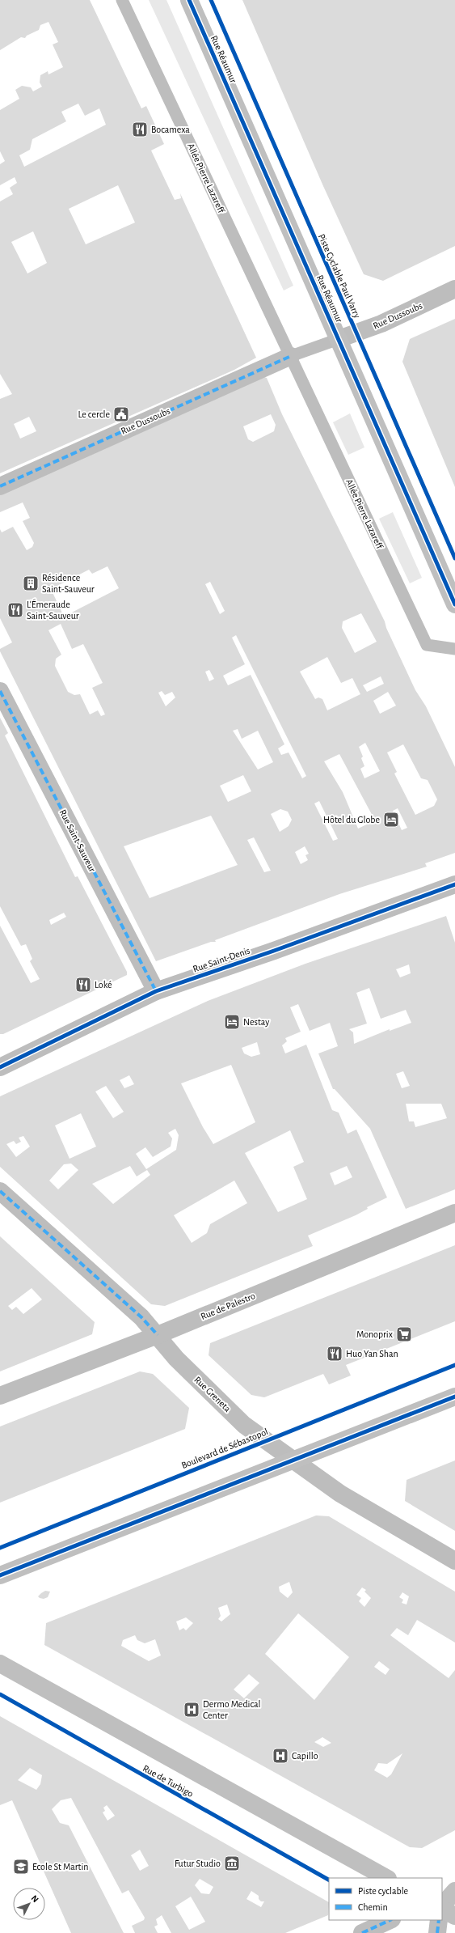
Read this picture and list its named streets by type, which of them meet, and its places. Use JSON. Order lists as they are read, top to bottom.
{
  "streets": {
    "main road": ["Rue Réaumur"],
    "street": [
      "Rue Dussoubs",
      "Rue Saint-Sauveur",
      "Rue Saint-Denis",
      "Rue de Palestro",
      "Rue Greneta"
    ],
    "lane": ["Allée Pierre Lazareff"],
    "cycle path": ["Piste Cyclable Paul Varry", "Boulevard de Sébastopol", "Rue de Turbigo"]
  },
  "crossings": [
    ["Rue Réaumur", "Rue Dussoubs"],
    ["Allée Pierre Lazareff", "Rue Dussoubs"],
    ["Rue Saint-Sauveur", "Rue Saint-Denis"],
    ["Rue de Palestro", "Rue Greneta"]
  ],
  "places": {
    "restaurant": [
      "Bocamexa",
      "L'Émeraude Saint-Sauveur",
      "Loké",
      "Huo Yan Shan"
    ],
    "public building": ["Le cercle"],
    "building": ["Résidence Saint-Sauveur"],
    "hotel": ["Hôtel du Globe", "Nestay"],
    "supermarket": ["Monoprix"],
    "hospital": ["Dermo Medical Center", "Capillo"],
    "museum": ["Futur Studio"],
    "school or university": ["Ecole St Martin"]
  },
  "legend": ["Piste cyclable", "Chemin"],
  "north": "top right"
}
